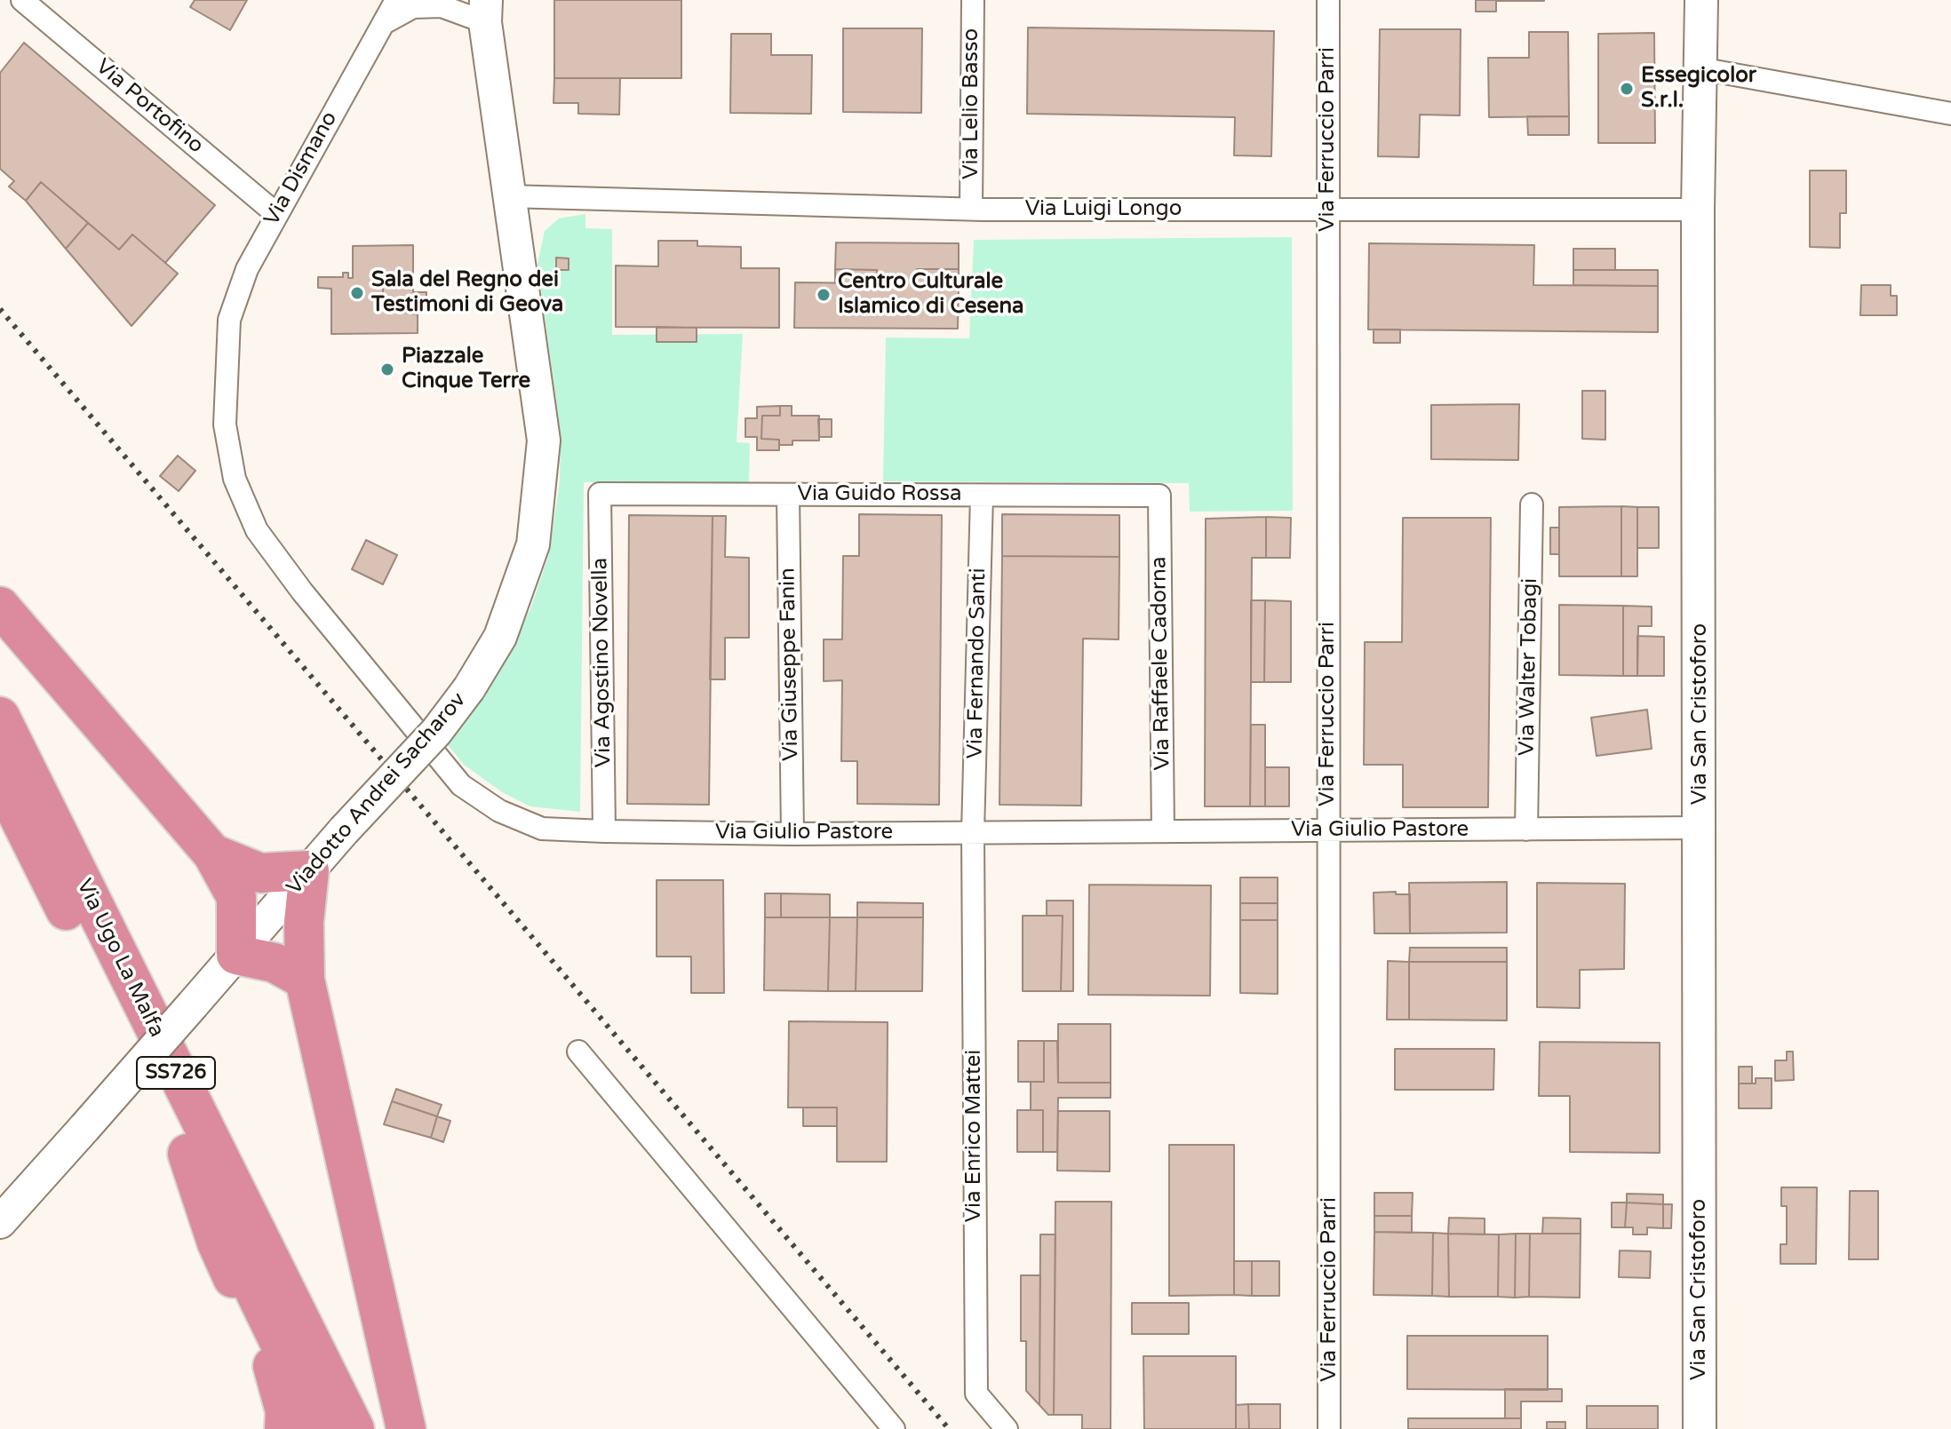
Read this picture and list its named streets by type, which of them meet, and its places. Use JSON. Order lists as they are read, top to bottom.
{
  "streets": {
    "highway": ["Via Ugo La Malfa", "SS726"],
    "street": [
      "Via Lelio Basso",
      "Via Portofino",
      "Via Ferruccio Parri",
      "Via Dismano",
      "Via Luigi Longo",
      "Via Guido Rossa",
      "Via Agostino Novella",
      "Via Fernando Santi",
      "Via Raffaele Cadorna",
      "Via Giuseppe Fanin",
      "Via Walter Tobagi",
      "Via San Cristoforo",
      "Viadotto Andrei Sacharov",
      "Via Giulio Pastore",
      "Via Enrico Mattei"
    ]
  },
  "crossings": [
    ["Via Lelio Basso", "Via Luigi Longo"],
    ["Via Portofino", "Via Dismano"],
    ["Via Ferruccio Parri", "Via Luigi Longo"],
    ["Via Ferruccio Parri", "Via Giulio Pastore"],
    ["Via Dismano", "Via Giulio Pastore"],
    ["Via Luigi Longo", "Via San Cristoforo"],
    ["Via Luigi Longo", "Viadotto Andrei Sacharov"],
    ["Via Guido Rossa", "Via Agostino Novella"],
    ["Via Guido Rossa", "Via Fernando Santi"],
    ["Via Guido Rossa", "Via Raffaele Cadorna"],
    ["Via Guido Rossa", "Via Giuseppe Fanin"],
    ["Via Agostino Novella", "Via Giulio Pastore"],
    ["Via Fernando Santi", "Via Giulio Pastore"],
    ["Via Fernando Santi", "Via Enrico Mattei"],
    ["Via Raffaele Cadorna", "Via Giulio Pastore"],
    ["Via Giuseppe Fanin", "Via Giulio Pastore"],
    ["Via Walter Tobagi", "Via Giulio Pastore"],
    ["Via San Cristoforo", "Via Giulio Pastore"],
    ["Via Giulio Pastore", "Via Enrico Mattei"]
  ],
  "places": [
    "Essegicolor S.r.l.",
    "Sala del Regno dei Testimoni di Geova",
    "Centro Culturale Islamico di Cesena",
    "Piazzale Cinque Terre"
  ]
}
